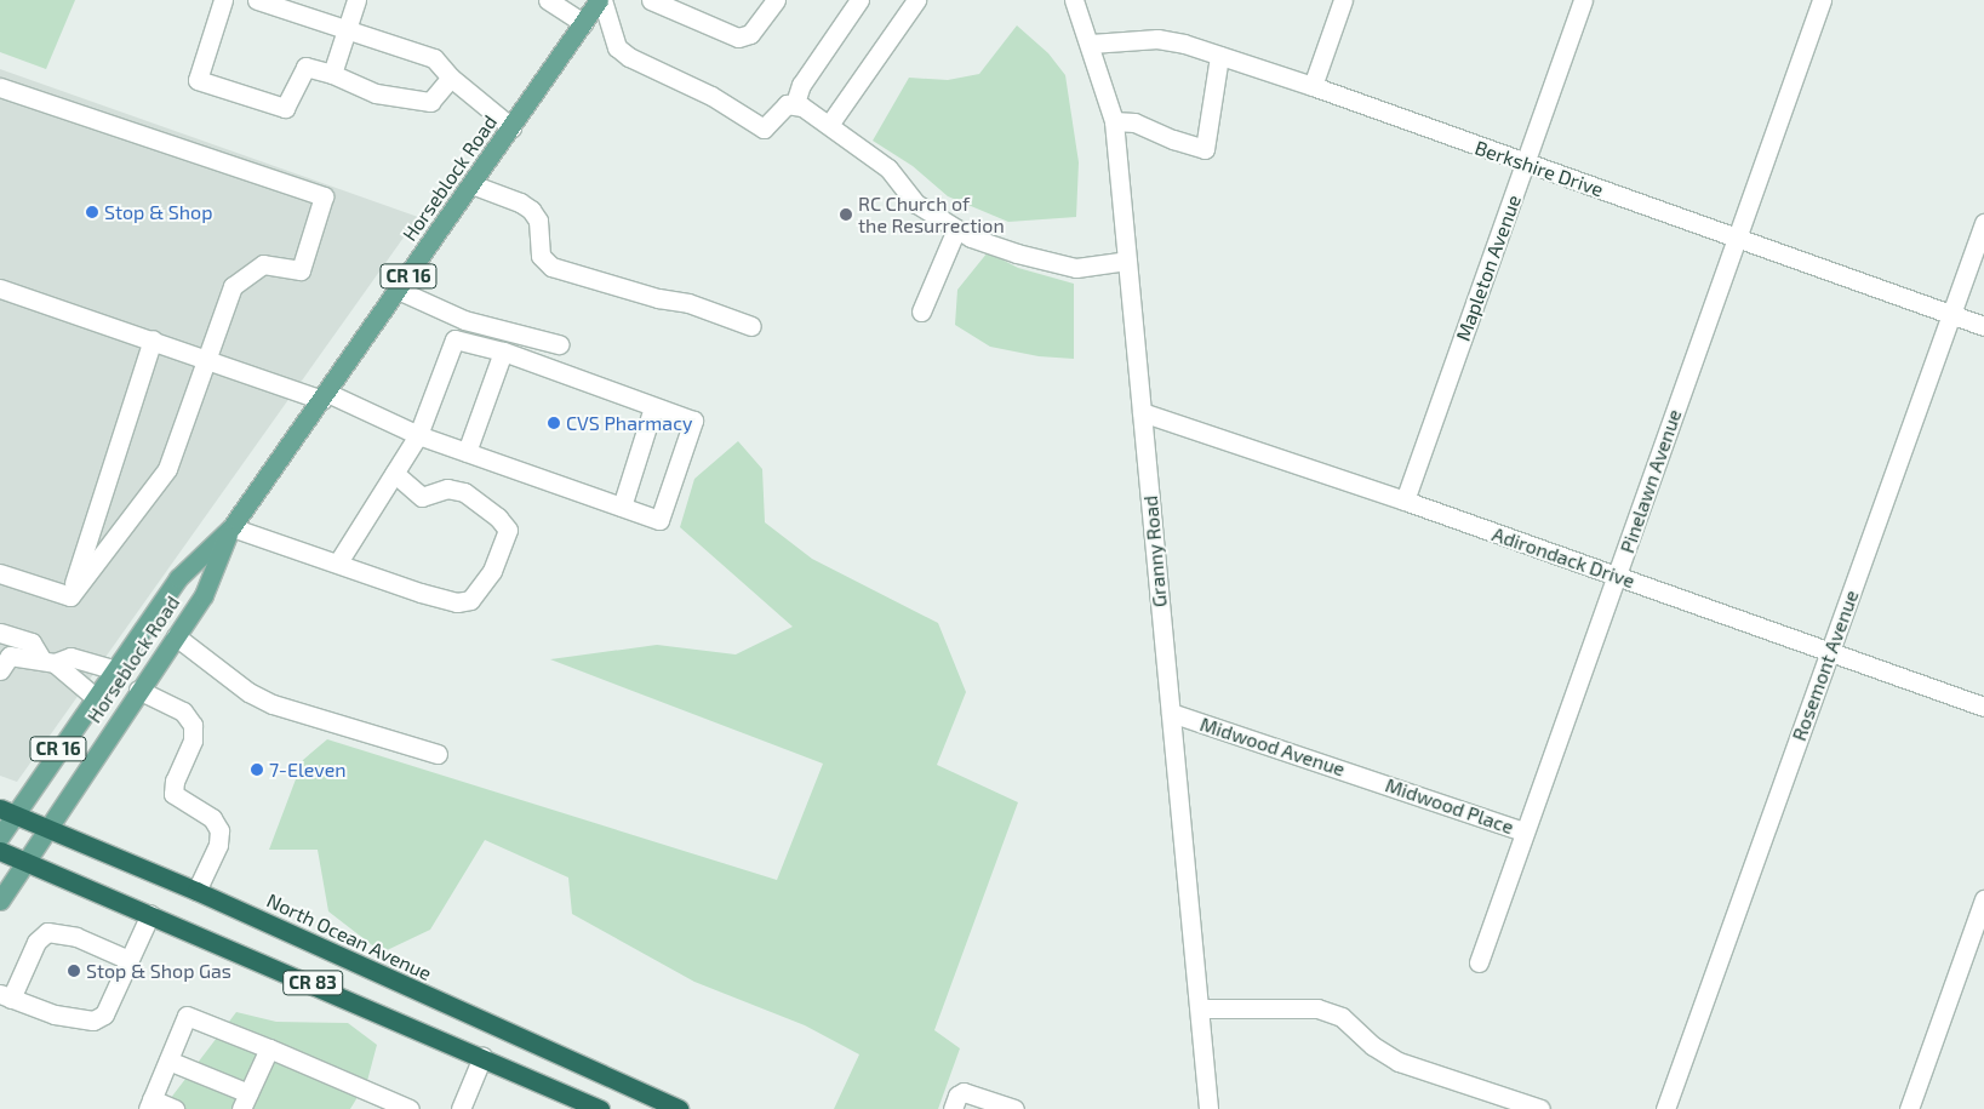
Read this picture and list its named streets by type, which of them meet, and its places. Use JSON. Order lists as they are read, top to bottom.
{
  "streets": {
    "highway": ["North Ocean Avenue", "CR 83"],
    "main road": ["Horseblock Road", "CR 16"],
    "street": [
      "Berkshire Drive",
      "Mapleton Avenue",
      "Pinelawn Avenue",
      "Granny Road",
      "Adirondack Drive",
      "Rosemont Avenue",
      "Midwood Avenue",
      "Midwood Place"
    ]
  },
  "crossings": [
    ["Berkshire Drive", "Mapleton Avenue"],
    ["Berkshire Drive", "Pinelawn Avenue"],
    ["Berkshire Drive", "Granny Road"],
    ["Berkshire Drive", "Rosemont Avenue"],
    ["Horseblock Road", "North Ocean Avenue"],
    ["Horseblock Road", "CR 83"],
    ["Mapleton Avenue", "Adirondack Drive"],
    ["Pinelawn Avenue", "Adirondack Drive"],
    ["Pinelawn Avenue", "Midwood Place"],
    ["Granny Road", "Adirondack Drive"],
    ["Granny Road", "Midwood Avenue"],
    ["Adirondack Drive", "Rosemont Avenue"],
    ["Midwood Avenue", "Midwood Place"]
  ],
  "places": [
    "Stop & Shop",
    "RC Church of the Resurrection",
    "CVS Pharmacy",
    "7-Eleven",
    "Stop & Shop Gas"
  ]
}
